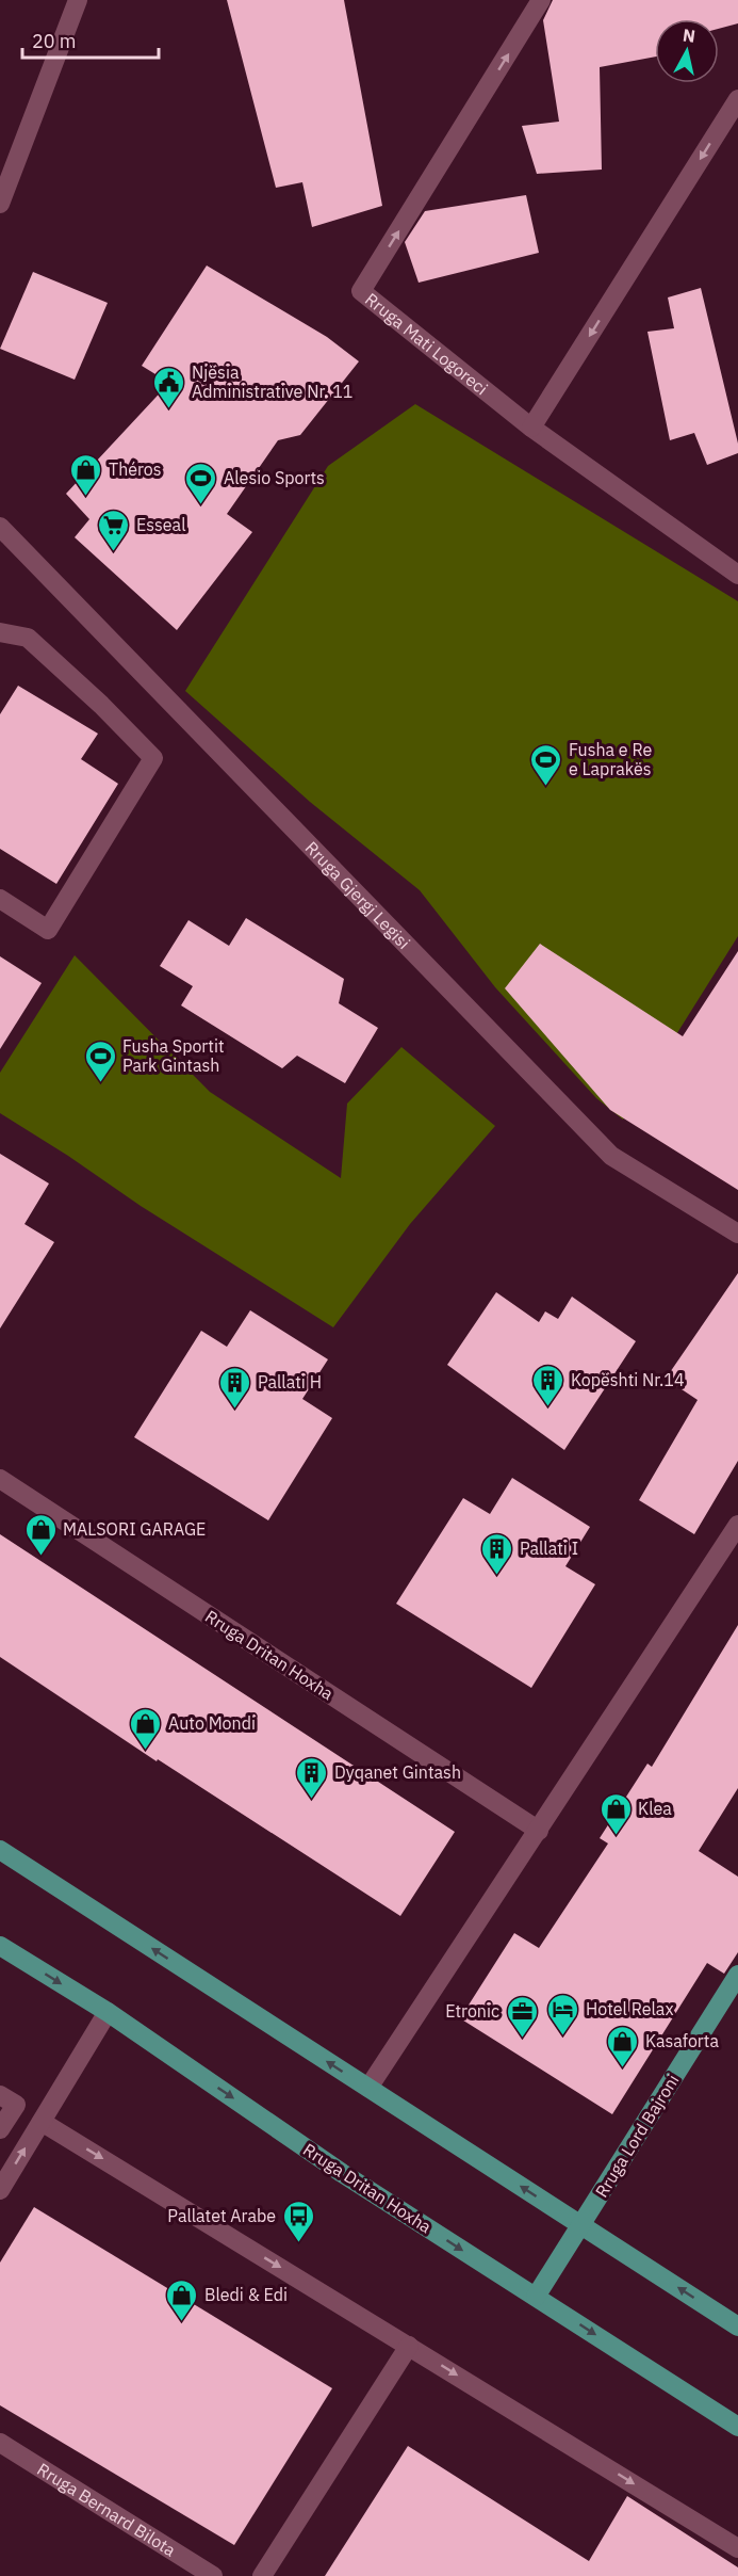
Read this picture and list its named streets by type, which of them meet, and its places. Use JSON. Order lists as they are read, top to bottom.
{
  "streets": {
    "main road": ["Rruga Dritan Hoxha", "Rruga Lord Bajroni"],
    "street": ["Rruga Mati Logoreci", "Rruga Gjergj Legisi", "Rruga Bernard Bilota"]
  },
  "crossings": [
    ["Rruga Dritan Hoxha", "Rruga Lord Bajroni"]
  ],
  "places": {
    "public building": ["Njësia Administrative Nr. 11"],
    "shop": [
      "Théros",
      "MALSORI GARAGE",
      "Auto Mondi",
      "Klea",
      "Kasaforta",
      "Bledi & Edi"
    ],
    "sports": ["Alesio Sports", "Fusha e Re e Laprakës", "Fusha Sportit Park Gintash"],
    "supermarket": ["Esseal"],
    "building": [
      "Kopështi Nr.14",
      "Pallati H",
      "Pallati I",
      "Dyqanet Gintash"
    ],
    "hotel": ["Hotel Relax"],
    "office": ["Etronic"],
    "bus stop": ["Pallatet Arabe"]
  },
  "scale_bar": "20 m",
  "north": "top"
}
